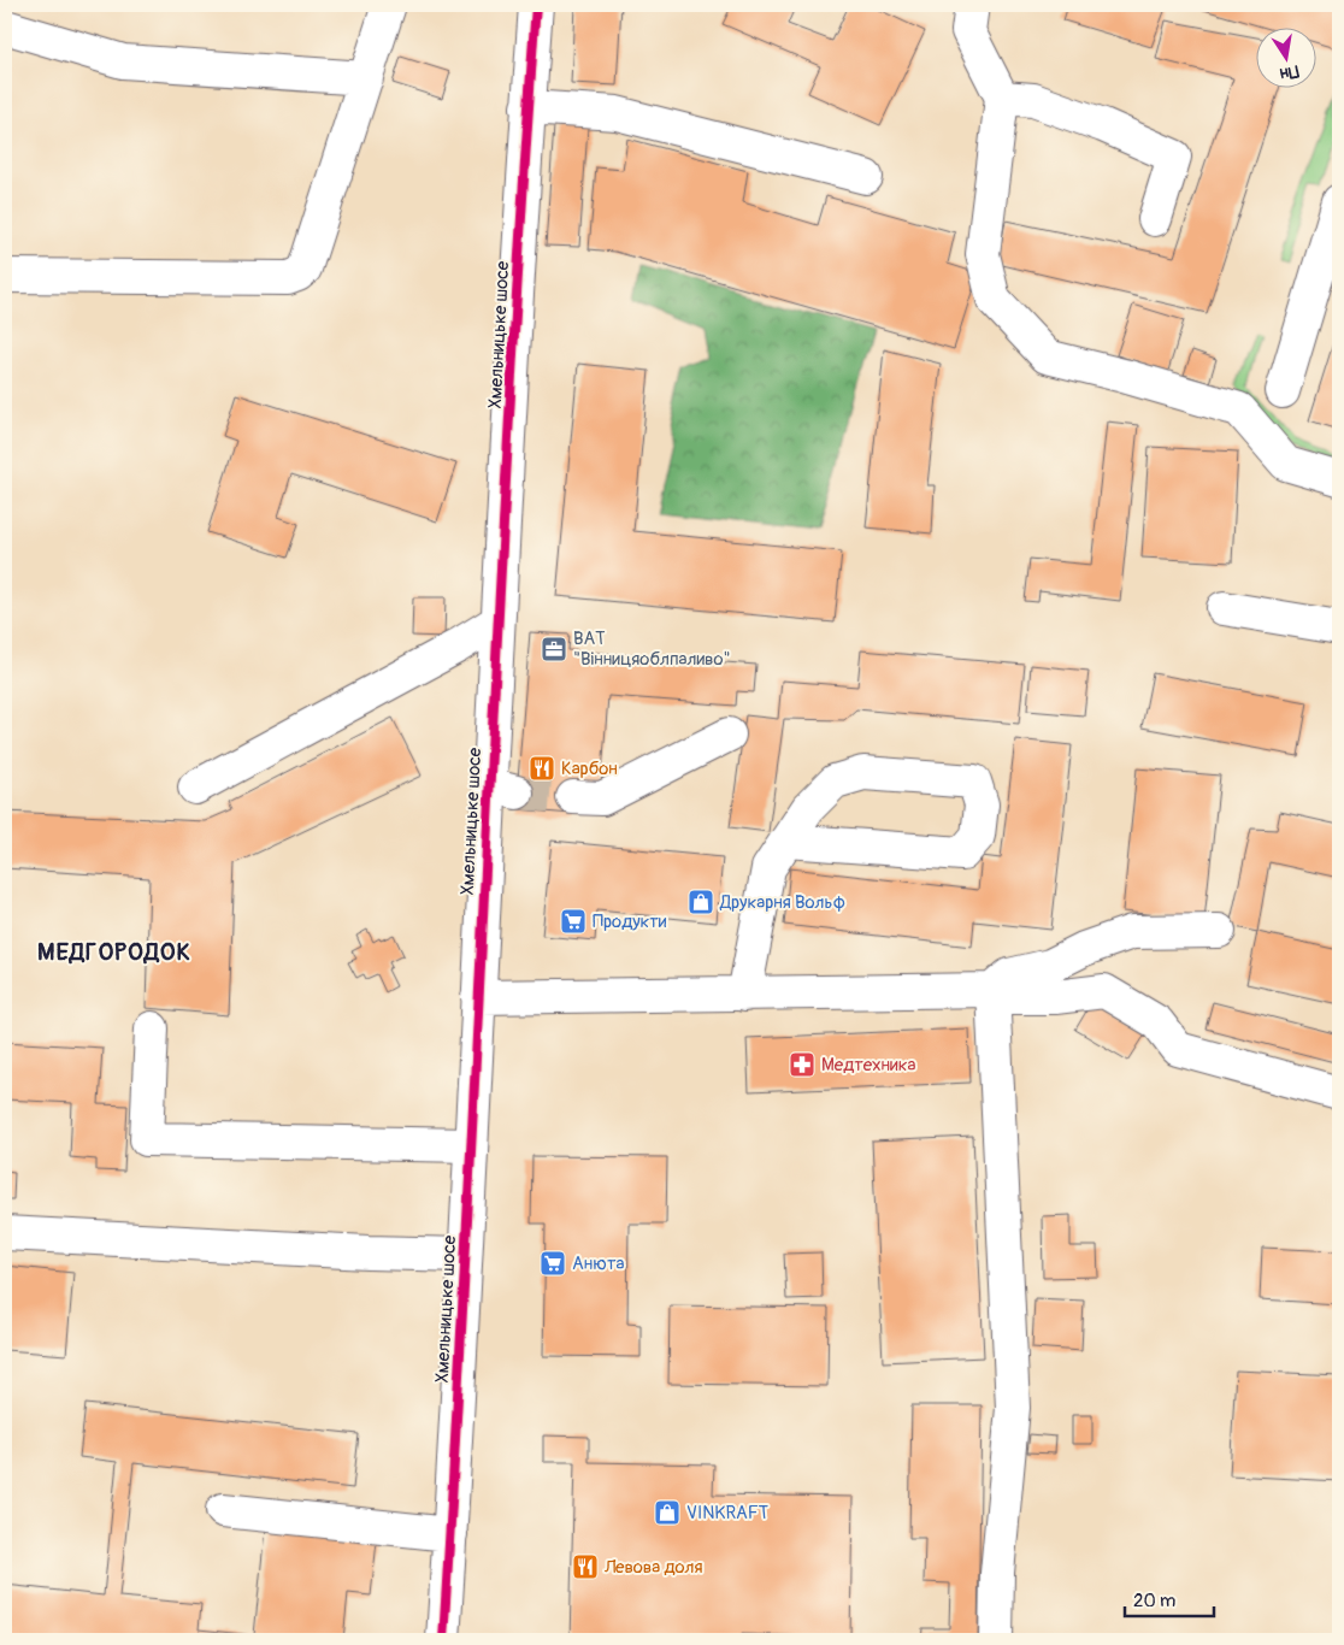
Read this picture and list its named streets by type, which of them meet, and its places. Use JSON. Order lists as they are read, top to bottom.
{
  "streets": {
    "street": ["Хмельницьке шосе"]
  },
  "districts": ["МЕДГОРОДОК"],
  "places": {
    "office": ["ВАТ \"Вінницяоблпаливо\""],
    "restaurant": ["Карбон", "Левова доля"],
    "shop": ["Друкарня Вольф", "VINKRAFT"],
    "supermarket": ["Продукти", "Анюта"],
    "pharmacy": ["Медтехника"]
  },
  "scale_bar": "20 m",
  "north": "bottom"
}
